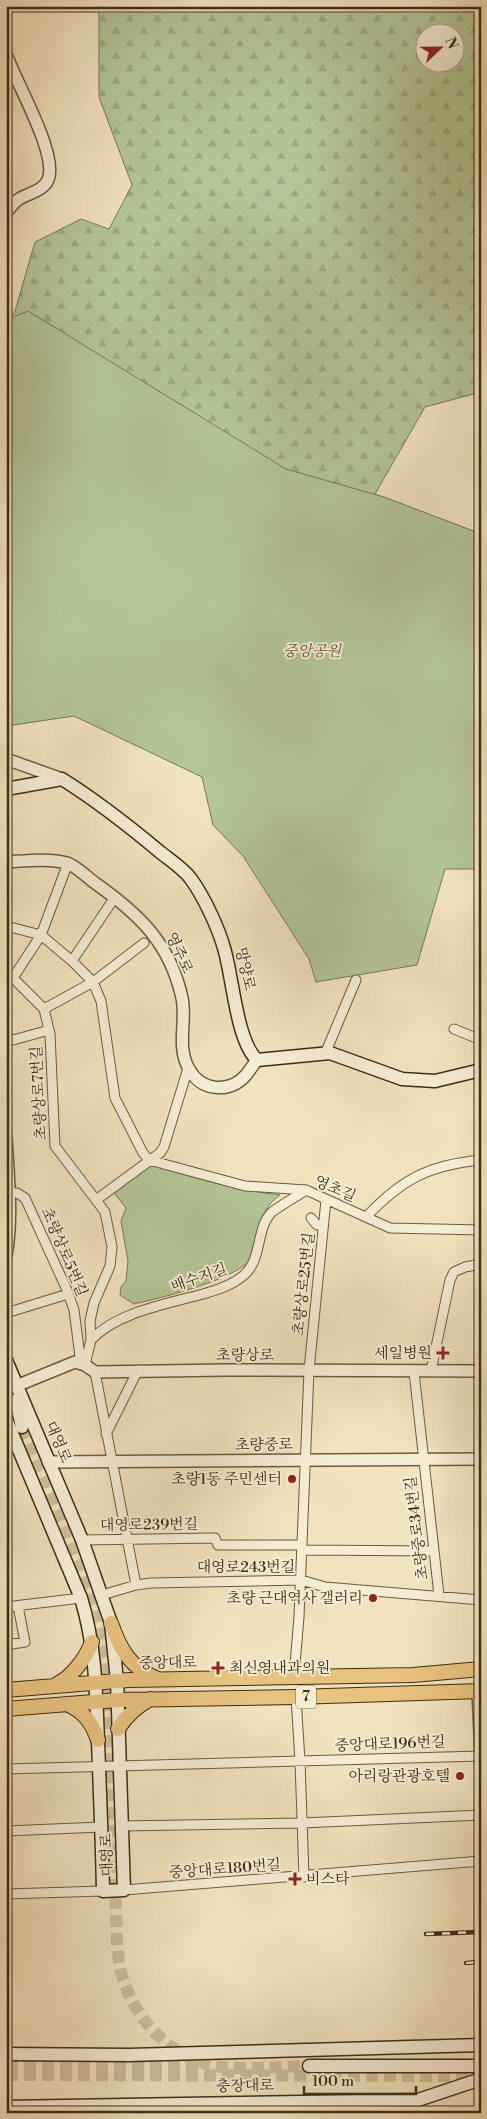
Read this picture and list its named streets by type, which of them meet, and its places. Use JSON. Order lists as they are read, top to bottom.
{
  "streets": {
    "main road": [
      "망양로",
      "대영로",
      "중앙대로",
      "7",
      "충장대로"
    ],
    "street": [
      "영주로",
      "초량상로7번길",
      "영초길",
      "초량상로5번길",
      "배수지길",
      "초량상로25번길",
      "초량상로",
      "초량중로",
      "대영로239번길",
      "초량중로34번길",
      "대영로243번길",
      "중앙대로196번길",
      "중앙대로180번길"
    ]
  },
  "crossings": [
    ["초량상로7번길", "초량상로5번길"],
    ["초량상로7번길", "배수지길"],
    ["영초길", "배수지길"],
    ["영초길", "초량상로25번길"],
    ["초량상로25번길", "초량상로"],
    ["초량상로25번길", "초량중로"],
    ["초량상로25번길", "대영로239번길"],
    ["초량상로25번길", "대영로243번길"],
    ["초량상로25번길", "중앙대로"],
    ["초량상로", "초량중로34번길"],
    ["대영로", "초량중로"],
    ["대영로", "대영로239번길"],
    ["대영로", "대영로243번길"],
    ["대영로", "중앙대로"],
    ["대영로", "7"],
    ["대영로", "중앙대로180번길"],
    ["초량중로", "초량중로34번길"],
    ["대영로239번길", "초량중로34번길"],
    ["초량중로34번길", "대영로243번길"],
    ["7", "중앙대로196번길"],
    ["7", "중앙대로180번길"],
    ["중앙대로196번길", "중앙대로180번길"]
  ],
  "parks": ["중앙공원"],
  "places": {
    "health": ["세일병원", "최신영내과의원", "비스타"],
    "other": ["초량1동 주민센터", "초량 근대역사 갤러리", "아리랑관광호텔"]
  },
  "scale_bar": "100 m",
  "north": "right"
}
